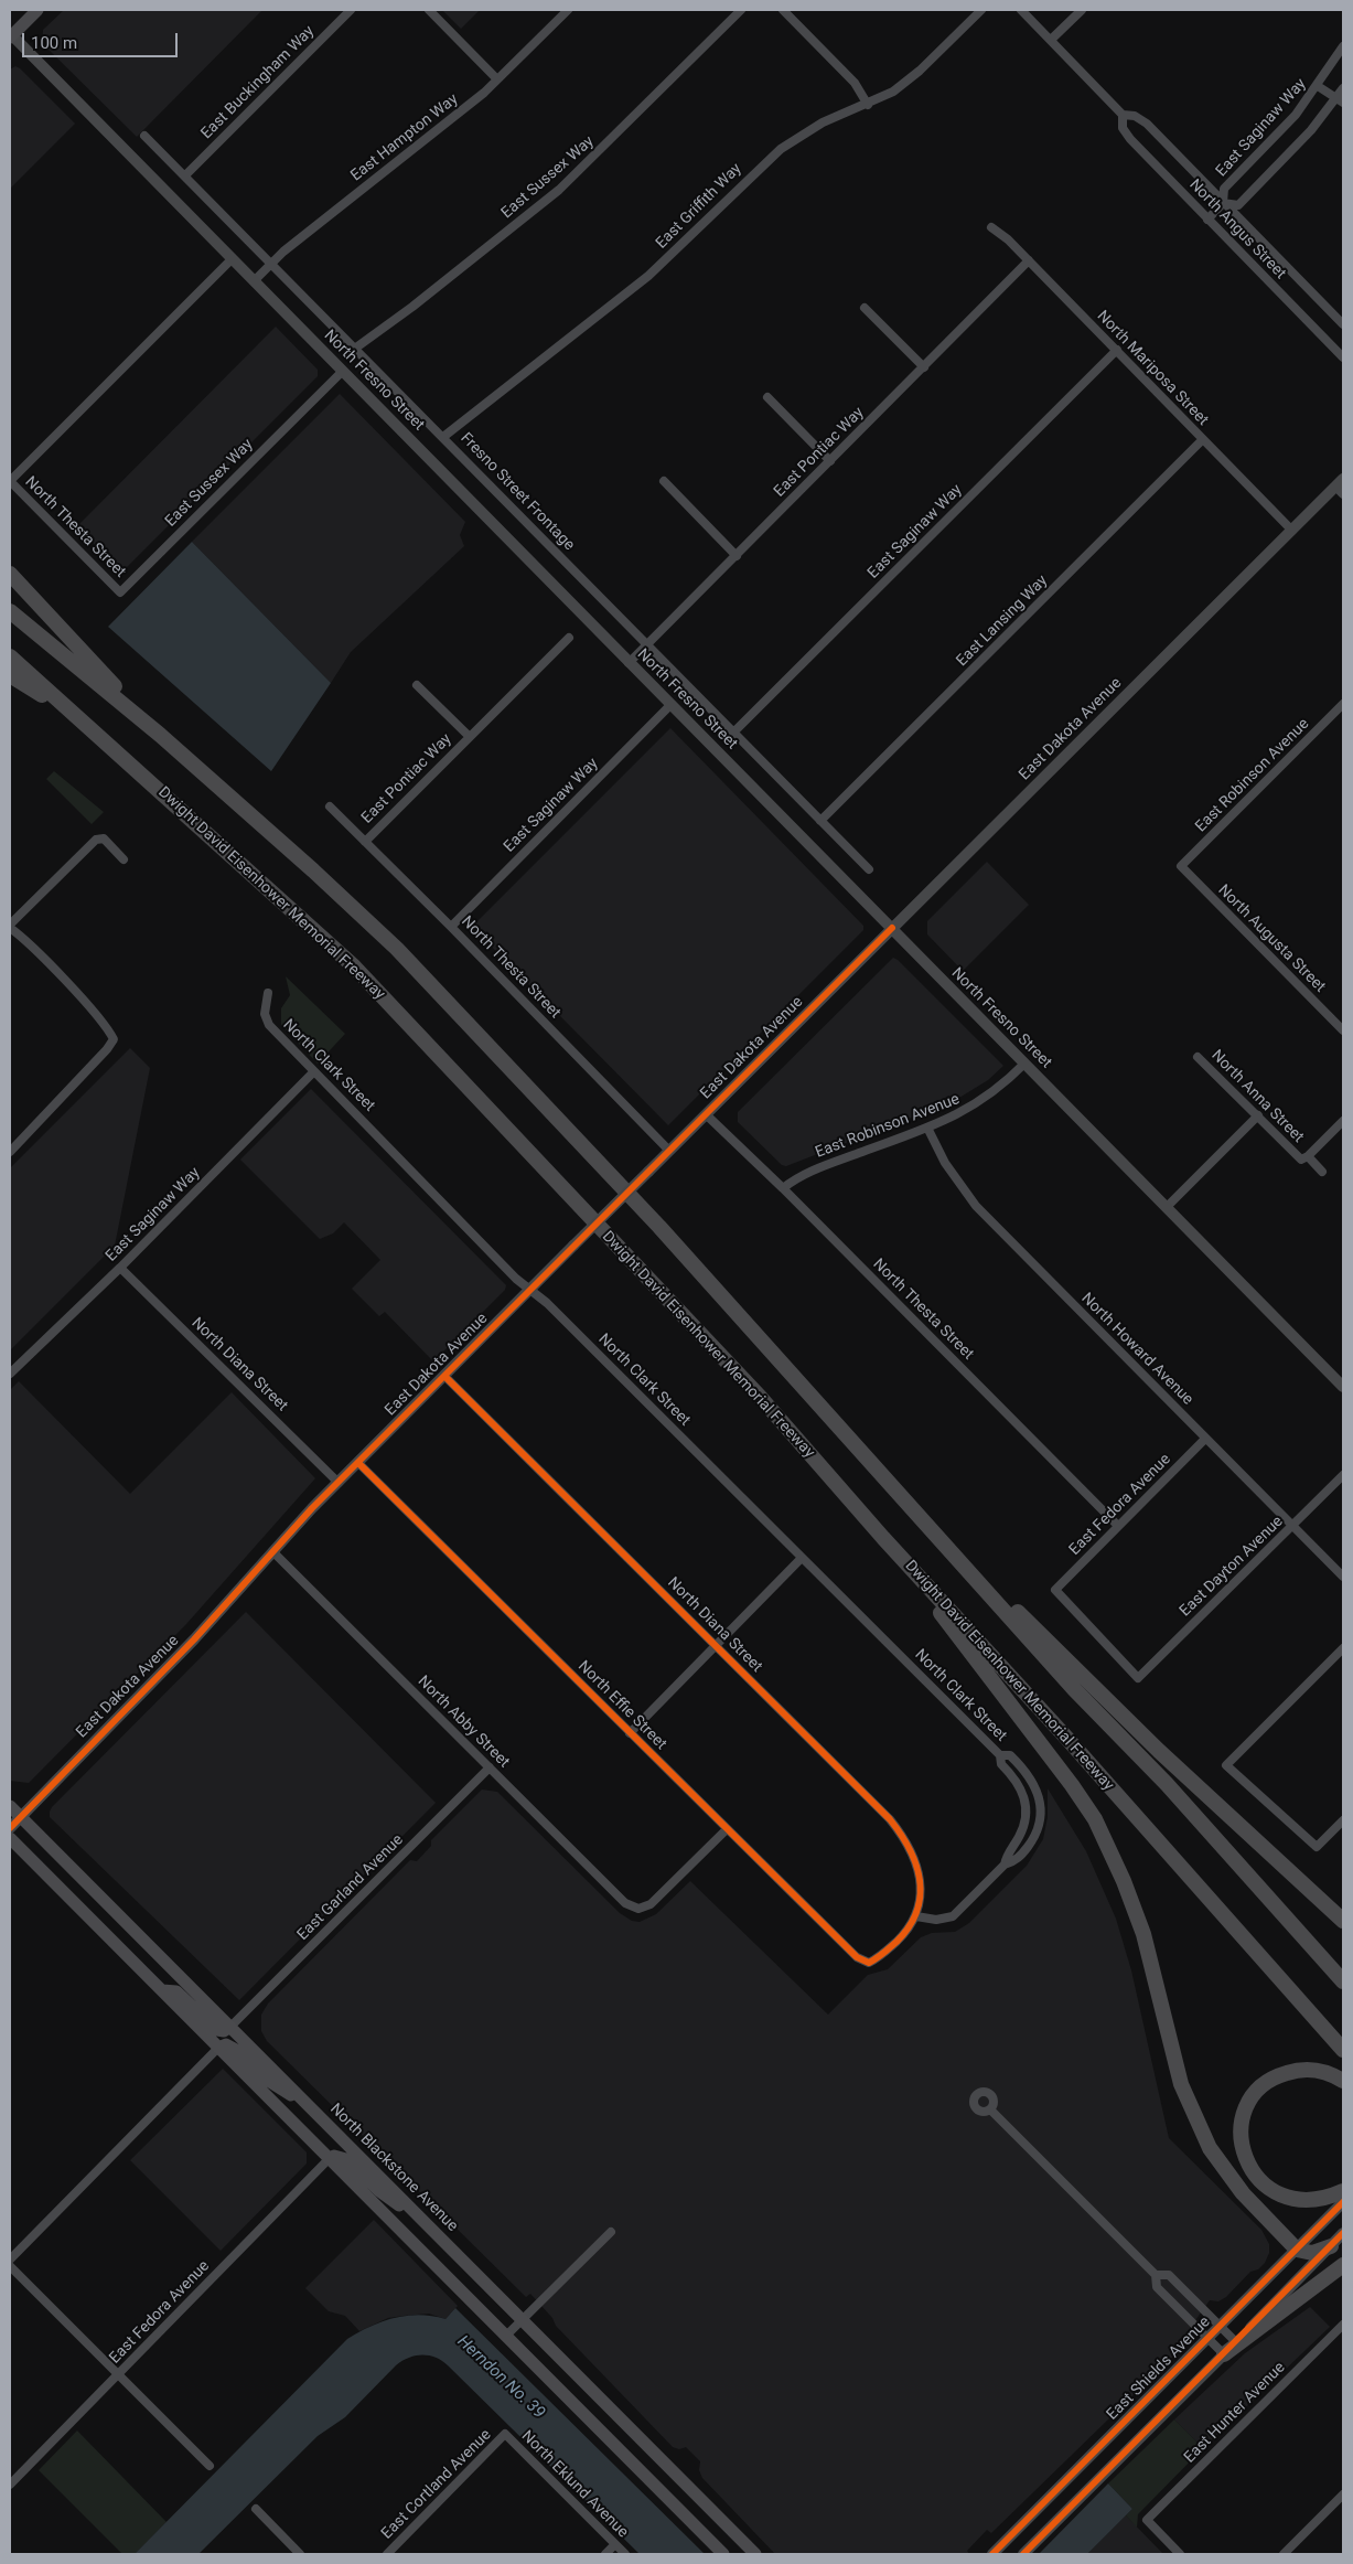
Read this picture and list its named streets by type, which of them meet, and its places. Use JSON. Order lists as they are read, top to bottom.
{
  "streets": {
    "highway": ["Dwight David Eisenhower Memorial Freeway"],
    "main road": [
      "North Fresno Street",
      "East Dakota Avenue",
      "North Blackstone Avenue",
      "East Shields Avenue"
    ],
    "street": [
      "East Buckingham Way",
      "East Saginaw Way",
      "East Hampton Way",
      "East Sussex Way",
      "East Griffith Way",
      "North Angus Street",
      "North Mariposa Street",
      "East Pontiac Way",
      "Fresno Street Frontage",
      "North Thesta Street",
      "East Lansing Way",
      "East Robinson Avenue",
      "North Augusta Street",
      "North Clark Street",
      "North Anna Street",
      "North Howard Avenue",
      "North Diana Street",
      "East Fedora Avenue",
      "East Dayton Avenue",
      "North Effie Street",
      "North Abby Street",
      "East Garland Avenue",
      "East Hunter Avenue",
      "East Cortland Avenue",
      "North Eklund Avenue"
    ]
  },
  "crossings": [
    ["East Buckingham Way", "Fresno Street Frontage"],
    ["East Saginaw Way", "North Angus Street"],
    ["East Saginaw Way", "North Mariposa Street"],
    ["East Saginaw Way", "North Fresno Street"],
    ["East Saginaw Way", "Fresno Street Frontage"],
    ["East Saginaw Way", "North Thesta Street"],
    ["East Saginaw Way", "North Clark Street"],
    ["East Saginaw Way", "North Diana Street"],
    ["East Hampton Way", "North Fresno Street"],
    ["East Hampton Way", "Fresno Street Frontage"],
    ["East Sussex Way", "North Fresno Street"],
    ["East Sussex Way", "Fresno Street Frontage"],
    ["East Sussex Way", "North Thesta Street"],
    ["East Griffith Way", "Fresno Street Frontage"],
    ["North Mariposa Street", "East Pontiac Way"],
    ["North Mariposa Street", "East Lansing Way"],
    ["North Mariposa Street", "East Dakota Avenue"],
    ["North Fresno Street", "East Pontiac Way"],
    ["North Fresno Street", "East Dakota Avenue"],
    ["North Fresno Street", "East Robinson Avenue"],
    ["East Pontiac Way", "Fresno Street Frontage"],
    ["East Pontiac Way", "North Thesta Street"],
    ["Fresno Street Frontage", "East Lansing Way"],
    ["North Thesta Street", "East Dakota Avenue"],
    ["North Thesta Street", "East Robinson Avenue"],
    ["North Thesta Street", "East Fedora Avenue"],
    ["East Dakota Avenue", "North Clark Street"],
    ["East Dakota Avenue", "North Diana Street"],
    ["East Dakota Avenue", "North Effie Street"],
    ["East Dakota Avenue", "North Abby Street"],
    ["East Dakota Avenue", "North Blackstone Avenue"],
    ["East Robinson Avenue", "North Augusta Street"],
    ["East Robinson Avenue", "North Howard Avenue"],
    ["North Howard Avenue", "East Fedora Avenue"],
    ["North Howard Avenue", "East Dayton Avenue"],
    ["North Diana Street", "North Effie Street"],
    ["East Fedora Avenue", "East Dayton Avenue"],
    ["North Effie Street", "North Abby Street"],
    ["North Abby Street", "East Garland Avenue"],
    ["East Garland Avenue", "North Blackstone Avenue"],
    ["East Cortland Avenue", "North Eklund Avenue"]
  ],
  "water": ["Herndon No. 39"],
  "scale_bar": "100 m"
}
